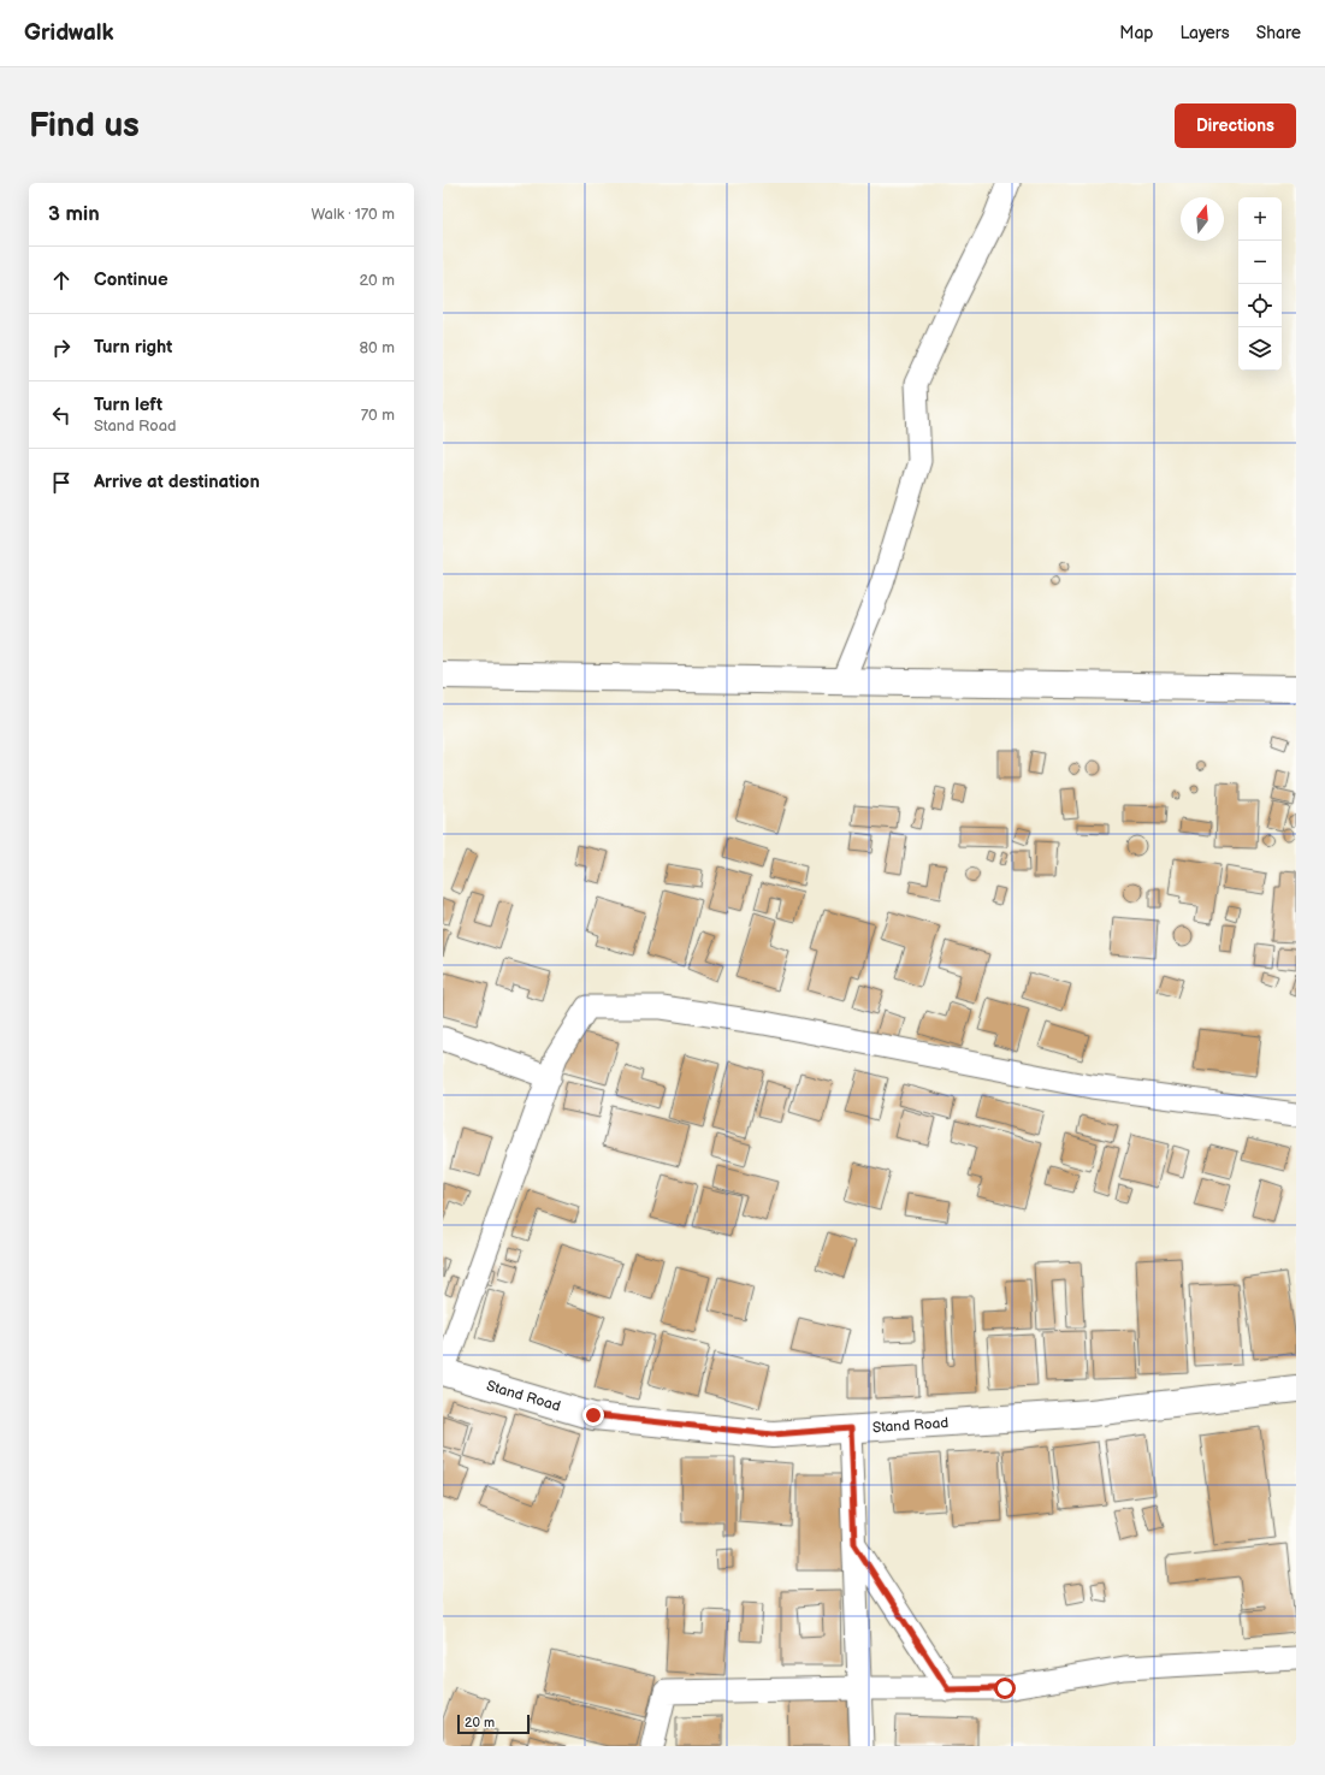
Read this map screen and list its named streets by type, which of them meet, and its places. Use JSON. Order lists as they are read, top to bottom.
{
  "streets": {
    "main road": ["Stand Road"]
  },
  "scale_bar": "20 m",
  "north": "top",
  "page": {
    "header": "Gridwalk",
    "nav": ["Map", "Layers", "Share"],
    "buttons": "Directions",
    "title": "Find us",
    "heading": ["3 min", "Walk · 170 m"],
    "map_buttons": ["+", "−"],
    "list": [
      ["Continue", "20 m"],
      ["Turn right", "80 m"],
      ["Turn left", "Stand Road", "70 m"],
      "Arrive at destination"
    ],
    "scale": "20 m"
  }
}
